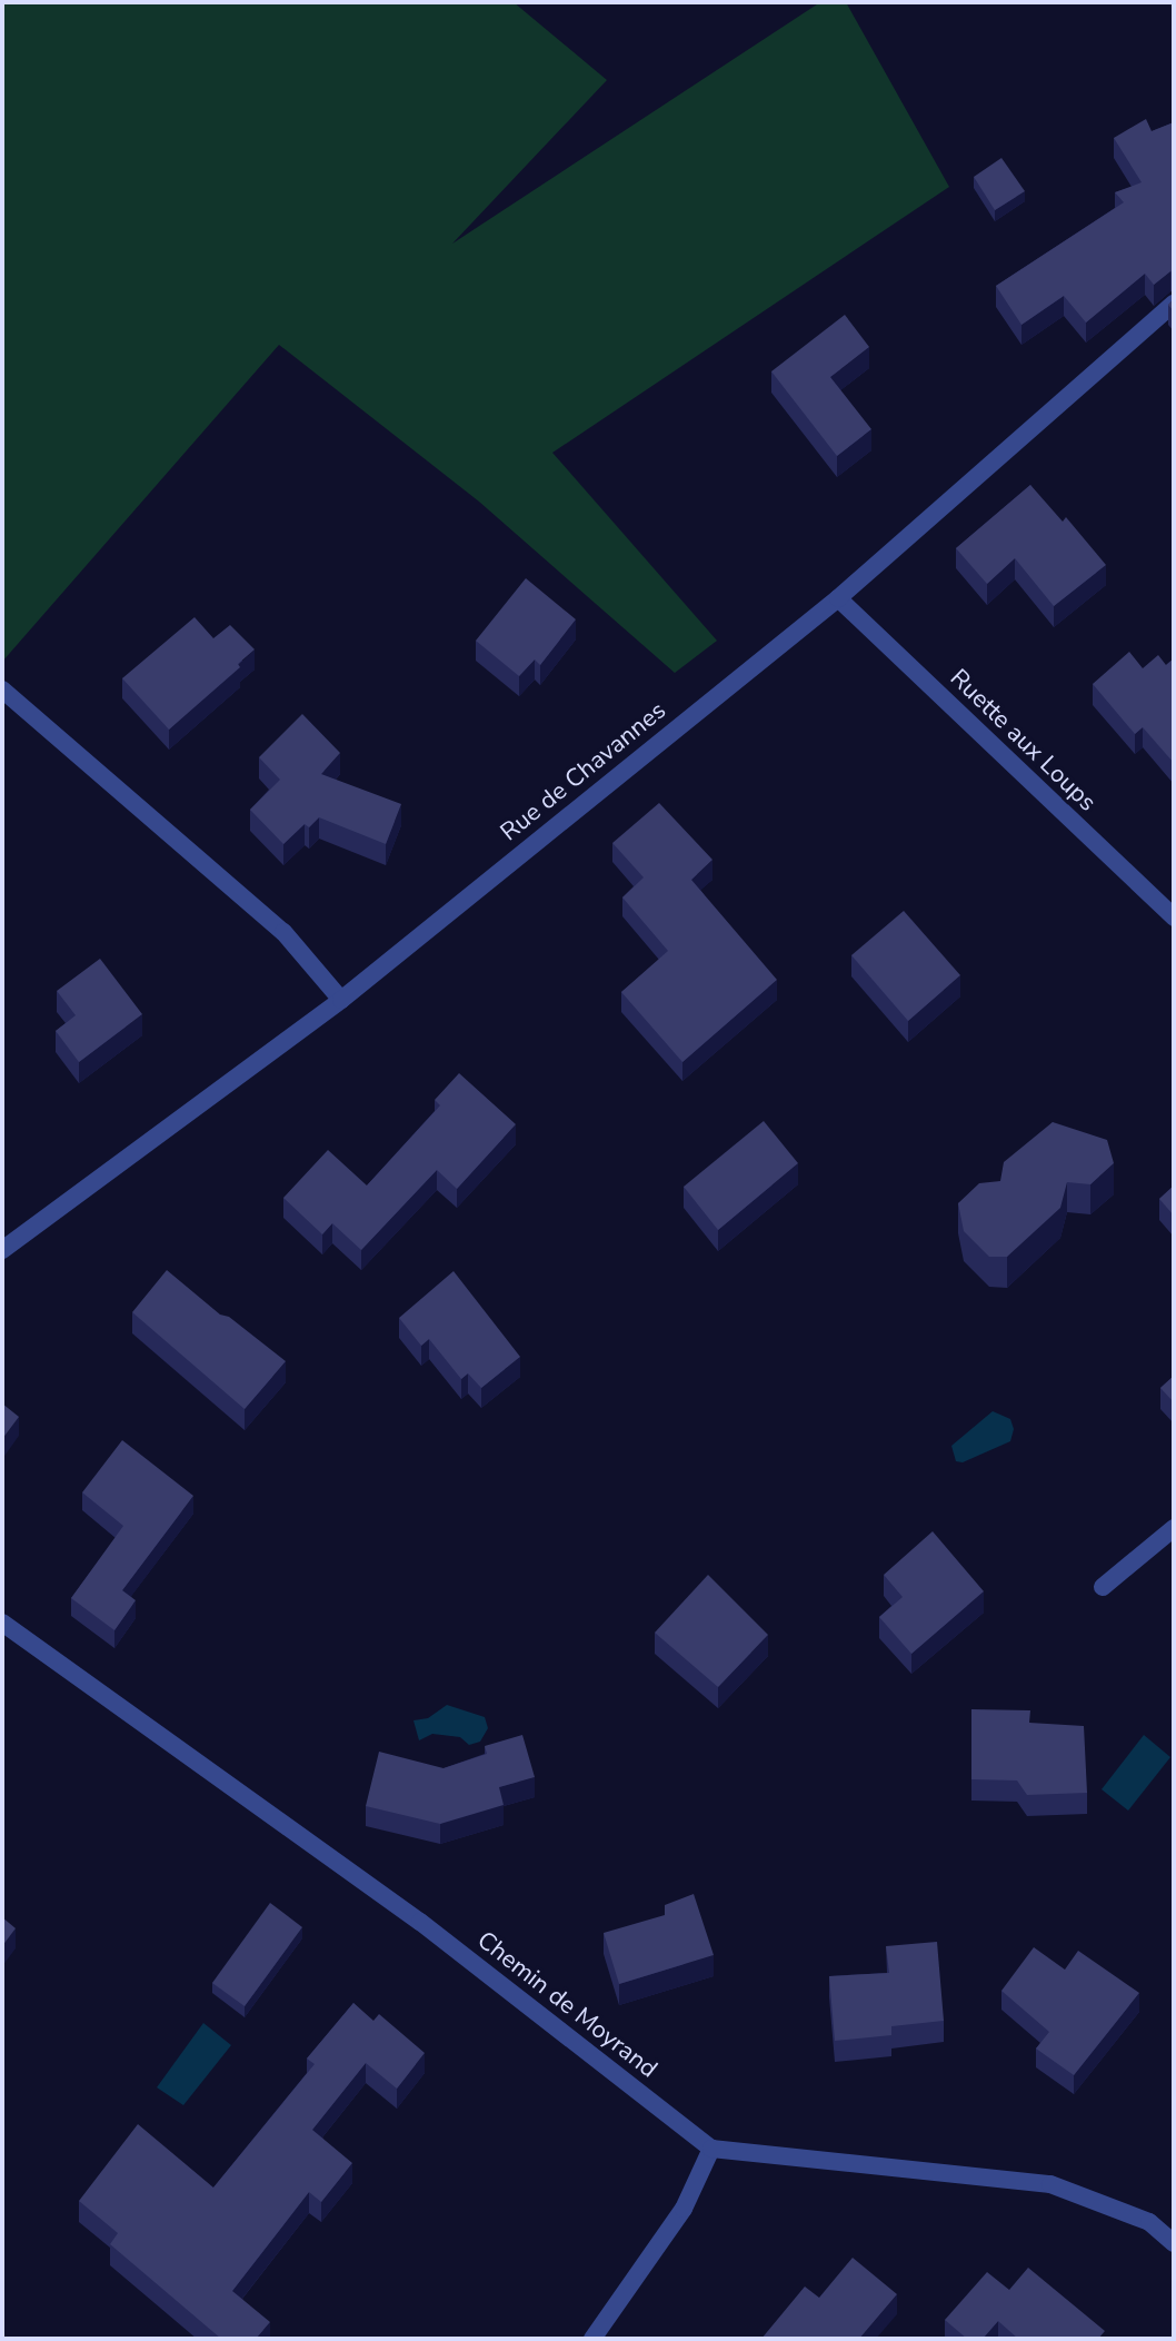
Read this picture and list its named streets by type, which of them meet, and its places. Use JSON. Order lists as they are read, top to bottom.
{
  "streets": {
    "street": ["Ruette aux Loups", "Rue de Chavannes", "Chemin de Moyrand"]
  },
  "crossings": [
    ["Ruette aux Loups", "Rue de Chavannes"]
  ]
}
